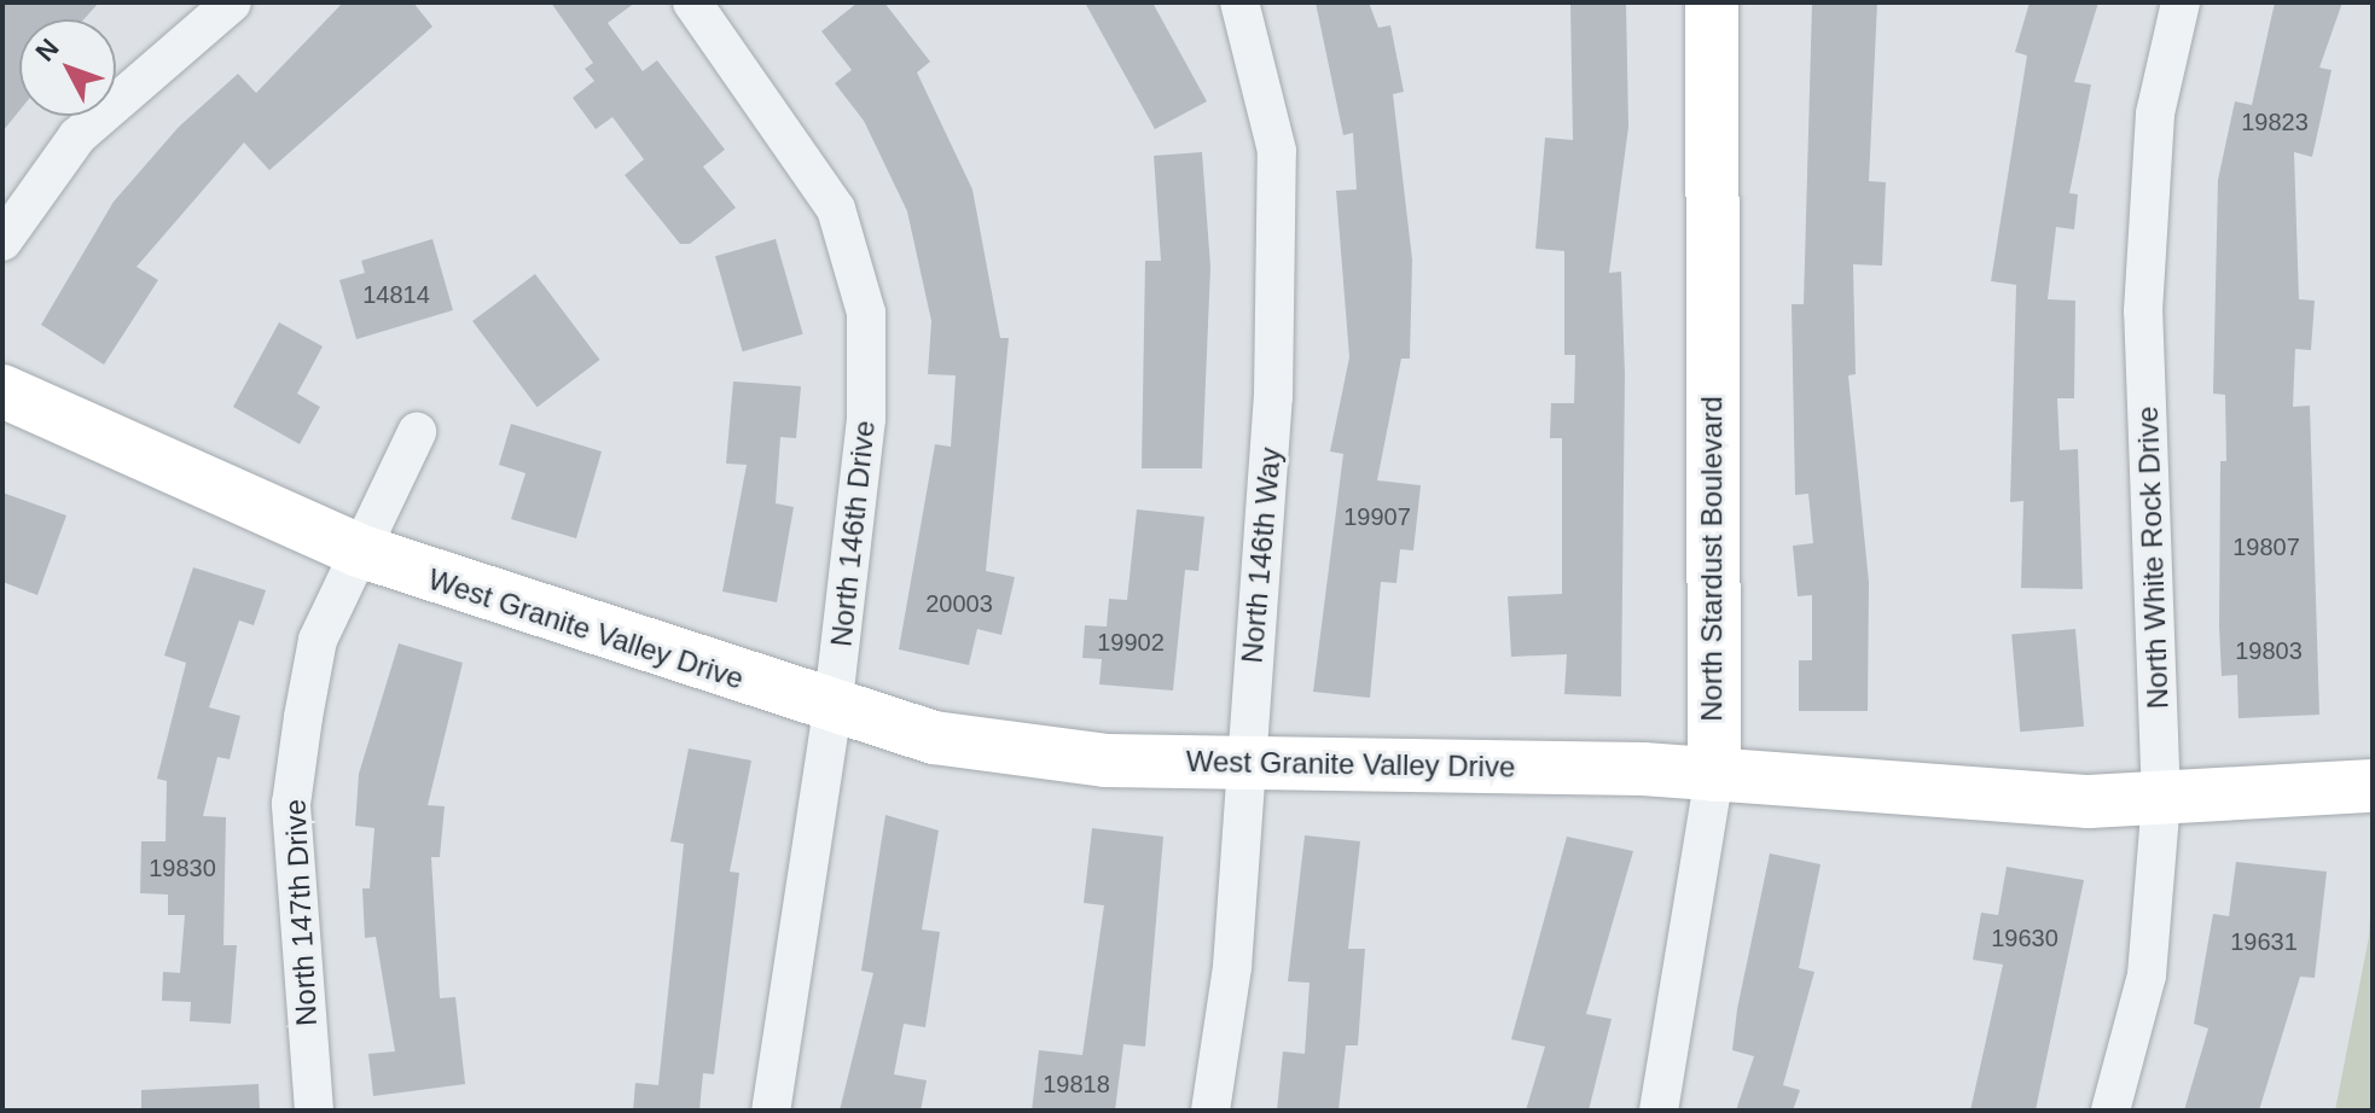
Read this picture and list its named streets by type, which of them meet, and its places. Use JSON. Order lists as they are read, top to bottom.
{
  "streets": {
    "street": [
      "North 146th Drive",
      "North 146th Way",
      "North White Rock Drive",
      "North Stardust Boulevard",
      "West Granite Valley Drive",
      "North 147th Drive"
    ]
  },
  "crossings": [
    ["North 146th Drive", "West Granite Valley Drive"],
    ["North 146th Way", "West Granite Valley Drive"],
    ["North White Rock Drive", "West Granite Valley Drive"],
    ["North Stardust Boulevard", "West Granite Valley Drive"],
    ["West Granite Valley Drive", "North 147th Drive"]
  ],
  "house_numbers": [
    "19823",
    "14814",
    "19907",
    "19807",
    "20003",
    "19902",
    "19803",
    "19830",
    "19630",
    "19631",
    "19818"
  ],
  "north": "top left"
}
